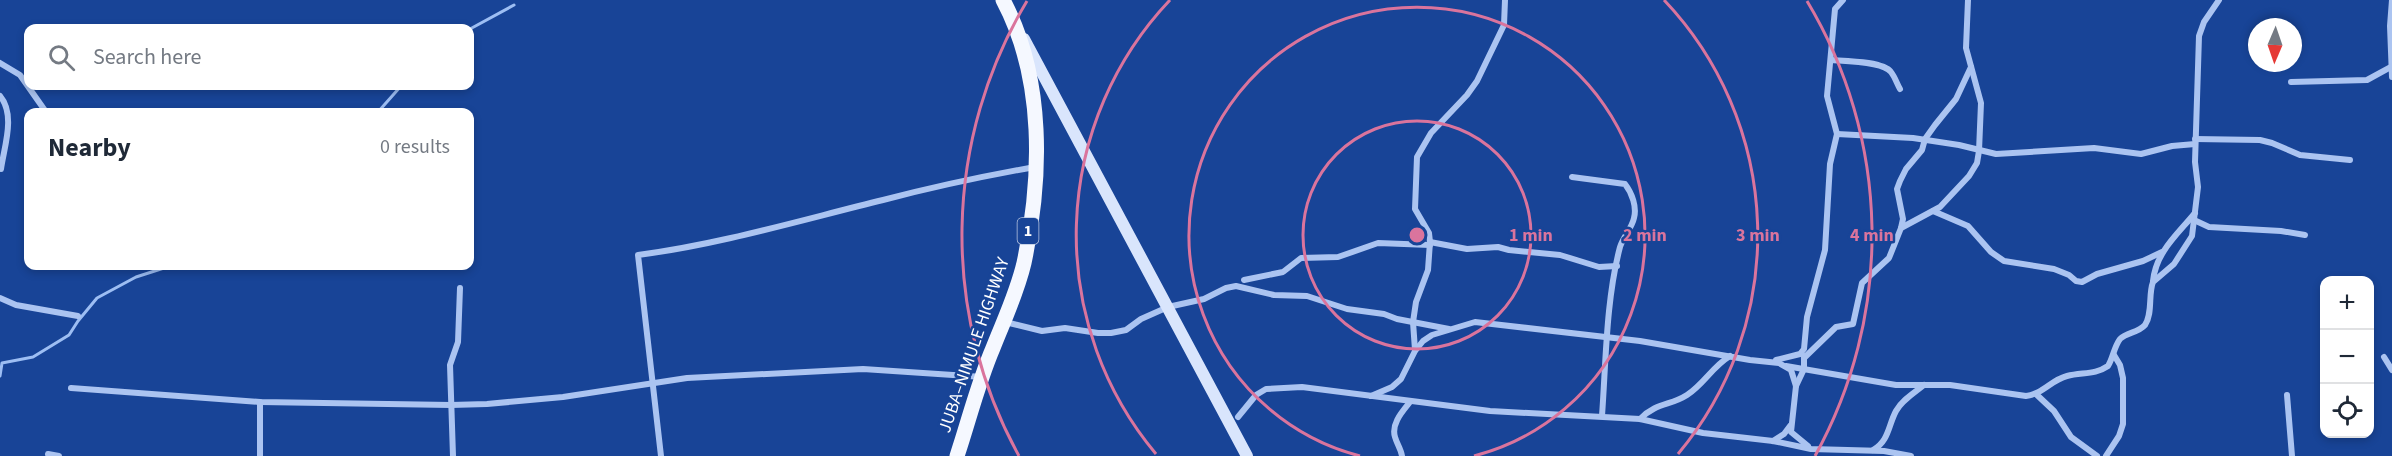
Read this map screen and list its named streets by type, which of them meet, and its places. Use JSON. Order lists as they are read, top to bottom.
{
  "streets": {
    "main road": ["1", "JUBA–NIMULE HIGHWAY"]
  },
  "north": "bottom",
  "page": {
    "search": "Search here",
    "heading": ["Nearby", "0 results"],
    "map_buttons": ["+", "−"]
  },
  "rings": [
    "1 min",
    "2 min",
    "3 min",
    "4 min"
  ]
}
